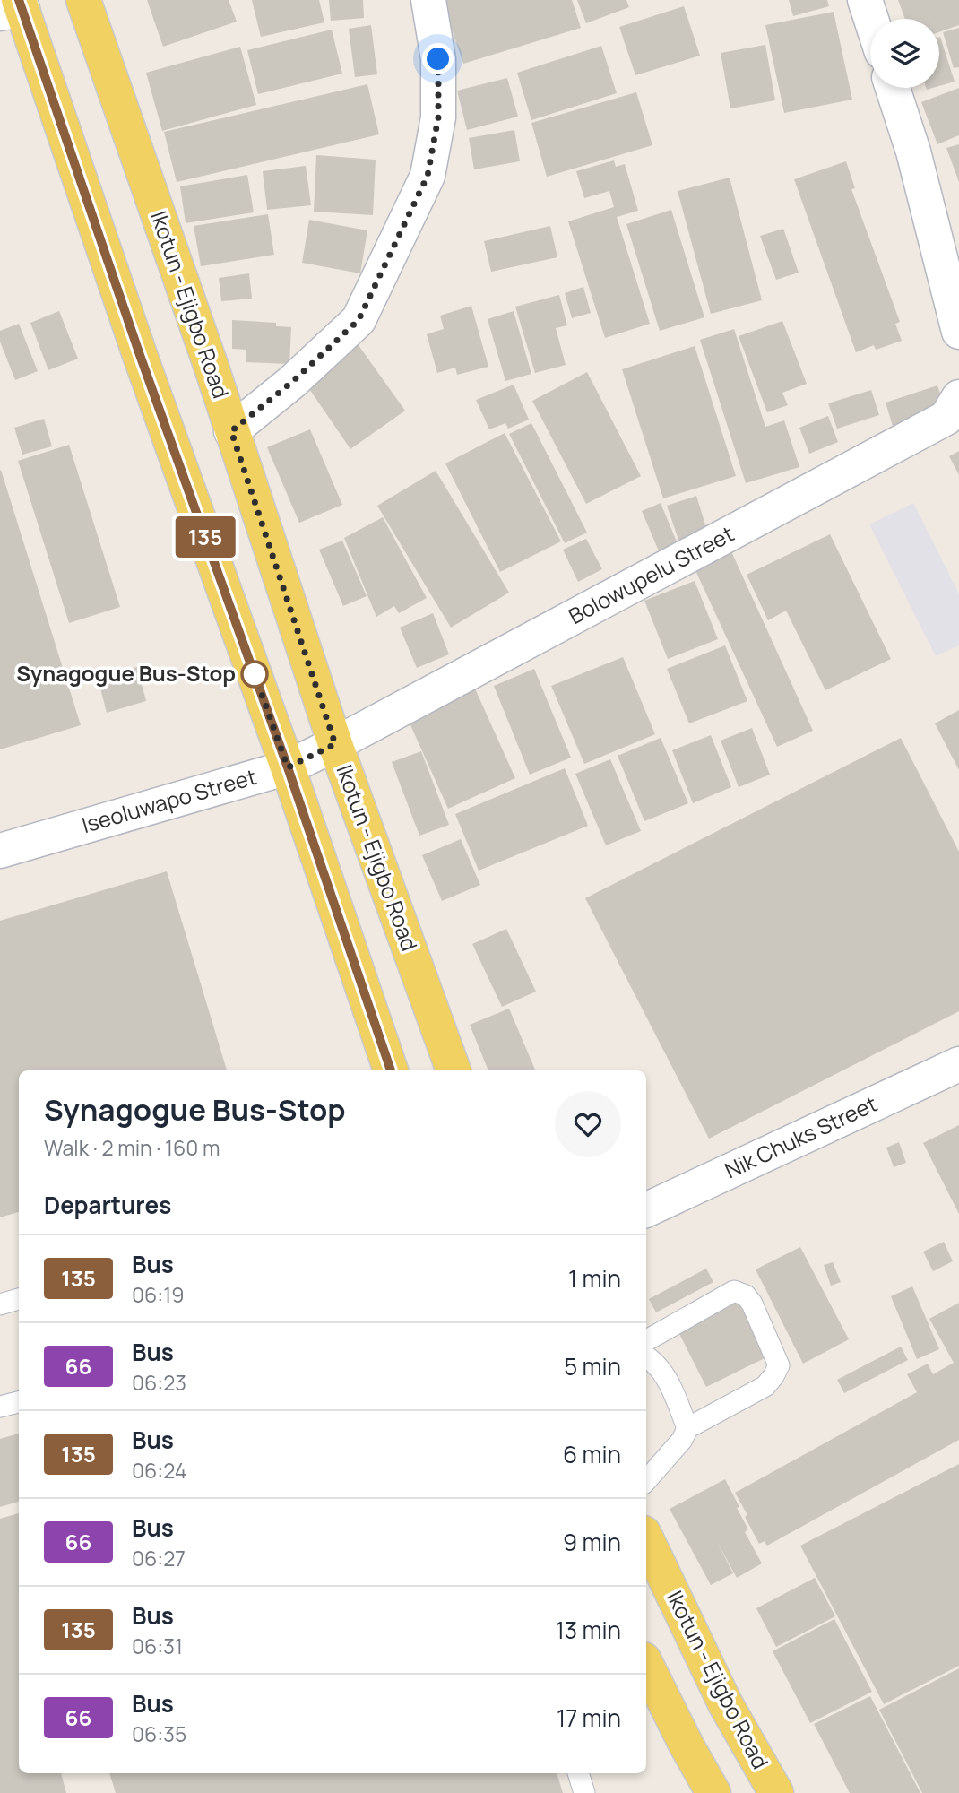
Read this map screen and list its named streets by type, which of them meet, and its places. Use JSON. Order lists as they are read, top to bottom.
{
  "streets": {
    "main road": ["Ikotun - Ejigbo Road"],
    "street": ["Bolowupelu Street", "Iseoluwapo Street", "Nik Chuks Street"]
  },
  "crossings": [
    ["Ikotun - Ejigbo Road", "Bolowupelu Street"],
    ["Ikotun - Ejigbo Road", "Iseoluwapo Street"],
    ["Bolowupelu Street", "Iseoluwapo Street"]
  ],
  "places": ["Synagogue Bus-Stop"],
  "lines": ["bus line 135"],
  "page": {
    "on_map": "135",
    "heading": [
      ["Synagogue Bus-Stop", "Walk · 2 min · 160 m"],
      "Departures"
    ],
    "list": [
      {
        "mark": "135",
        "name": "Bus",
        "note": "06:19",
        "value": "1 min"
      },
      {
        "mark": "66",
        "name": "Bus",
        "note": "06:23",
        "value": "5 min"
      },
      {
        "mark": "135",
        "name": "Bus",
        "note": "06:24",
        "value": "6 min"
      },
      {
        "mark": "66",
        "name": "Bus",
        "note": "06:27",
        "value": "9 min"
      },
      {
        "mark": "135",
        "name": "Bus",
        "note": "06:31",
        "value": "13 min"
      },
      {
        "mark": "66",
        "name": "Bus",
        "note": "06:35",
        "value": "17 min"
      }
    ]
  }
}
